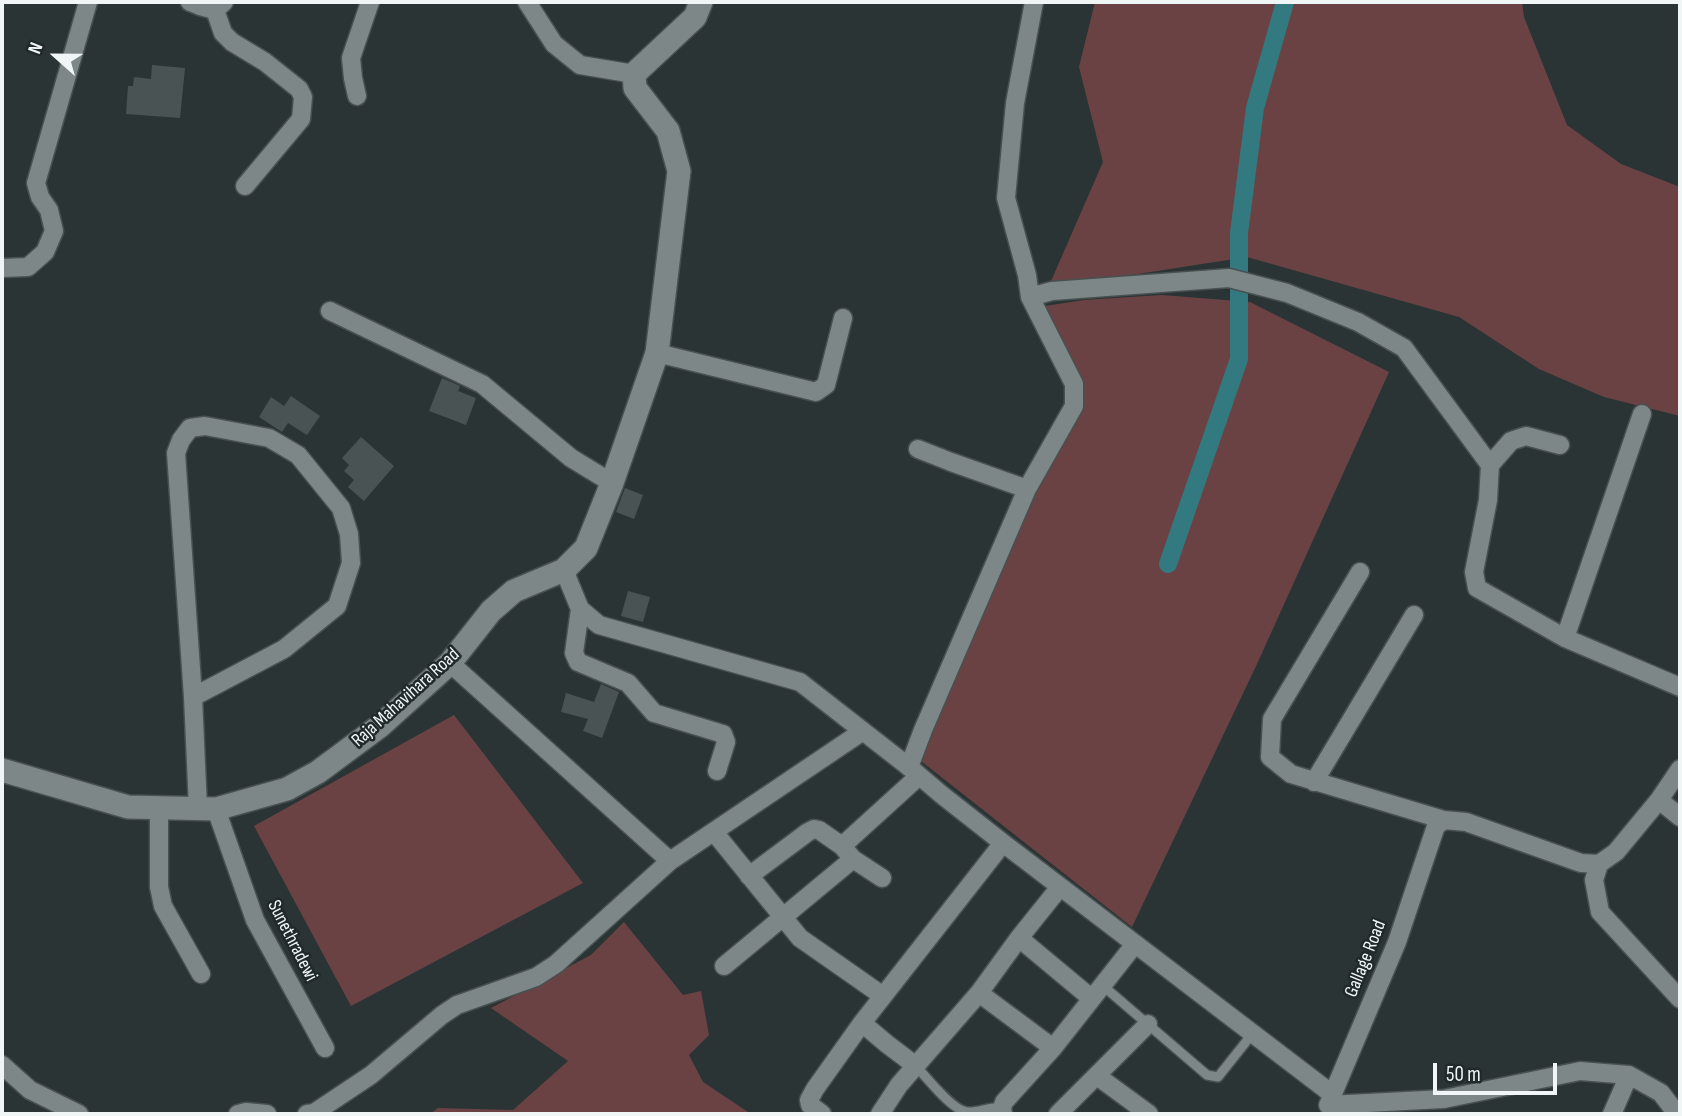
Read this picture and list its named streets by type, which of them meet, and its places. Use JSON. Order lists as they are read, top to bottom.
{
  "streets": {
    "street": ["Raja Mahavihara Road", "Sunethradewi", "Gallage Road"]
  },
  "crossings": [
    ["Raja Mahavihara Road", "Sunethradewi"]
  ],
  "scale_bar": "50 m",
  "north": "left"
}
